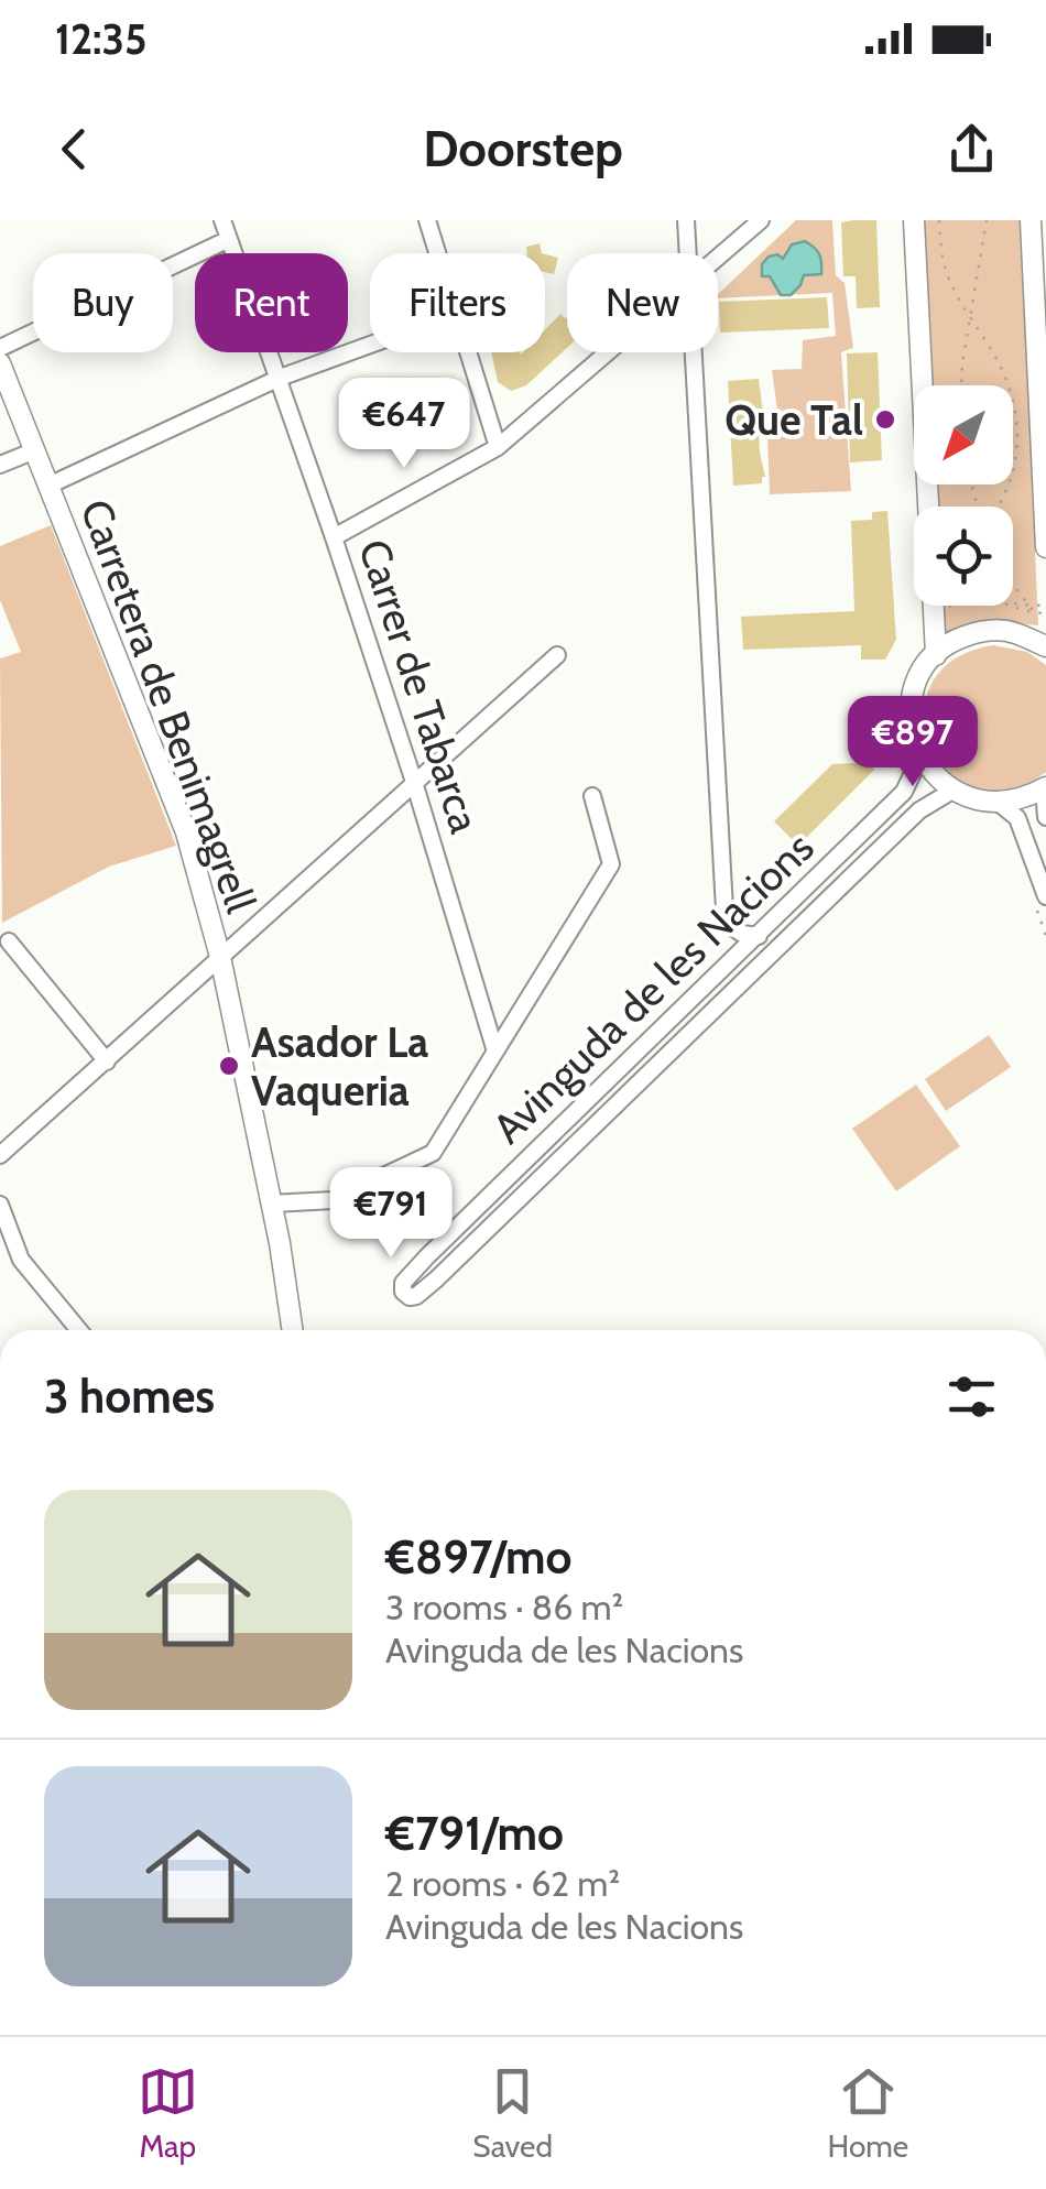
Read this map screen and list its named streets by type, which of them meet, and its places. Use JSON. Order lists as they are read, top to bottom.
{
  "streets": {
    "street": ["Carrer de Tabarca", "Carretera de Benimagrell", "Avinguda de les Nacions"]
  },
  "places": ["Que Tal", "Asador La Vaqueria"],
  "north": "bottom left",
  "page": {
    "status": "12:35",
    "header": "Doorstep",
    "chip": [
      "Buy",
      "Rent",
      "Filters",
      "New"
    ],
    "price": ["€647", "€897", "€791"],
    "heading": "3 homes",
    "list": [
      {
        "name": "€897/mo",
        "note": "3 rooms · 86 m² · Avinguda de les Nacions"
      },
      {
        "name": "€791/mo",
        "note": "2 rooms · 62 m² · Avinguda de les Nacions"
      }
    ],
    "tabs": ["Map", "Saved", "Home"]
  }
}
